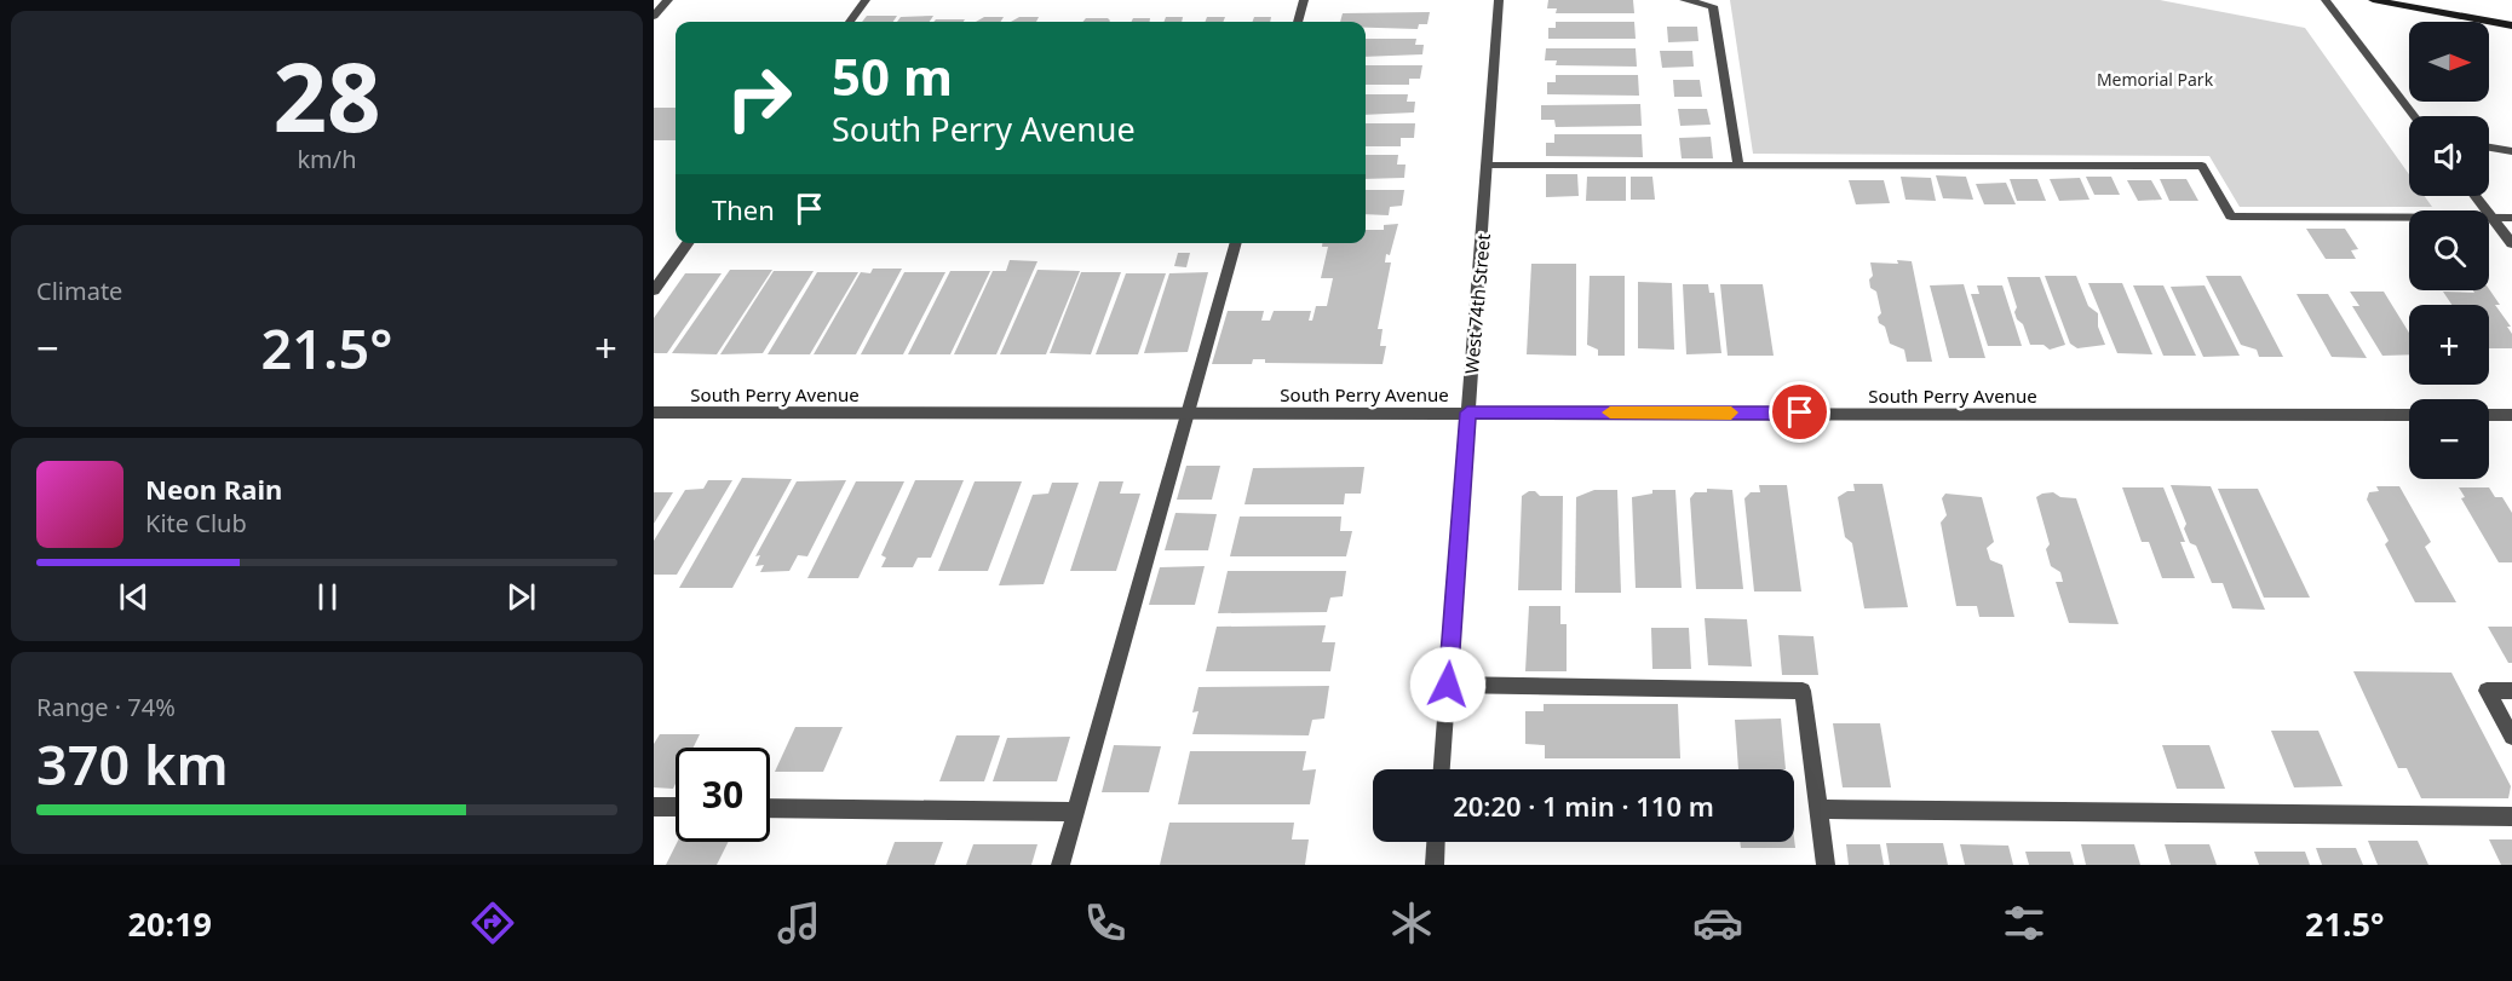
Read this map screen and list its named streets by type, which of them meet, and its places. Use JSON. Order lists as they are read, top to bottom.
{
  "streets": {
    "street": ["West 74th Street", "South Perry Avenue"]
  },
  "crossings": [
    ["West 74th Street", "South Perry Avenue"]
  ],
  "parks": ["Memorial Park"],
  "north": "right",
  "page": {
    "tile": [
      ["28", "km/h"],
      "Climate",
      ["Range · 74%", "370 km"]
    ],
    "map_buttons": ["+", "−"],
    "turn": ["50 m", "South Perry Avenue"],
    "then": "Then",
    "heat": ["−", "21.5°", "+"],
    "song": ["Neon Rain", "Kite Club"],
    "limit": "30",
    "trip": "20:20 · 1 min · 110 m",
    "tabs": ["20:19", "21.5°"]
  }
}
